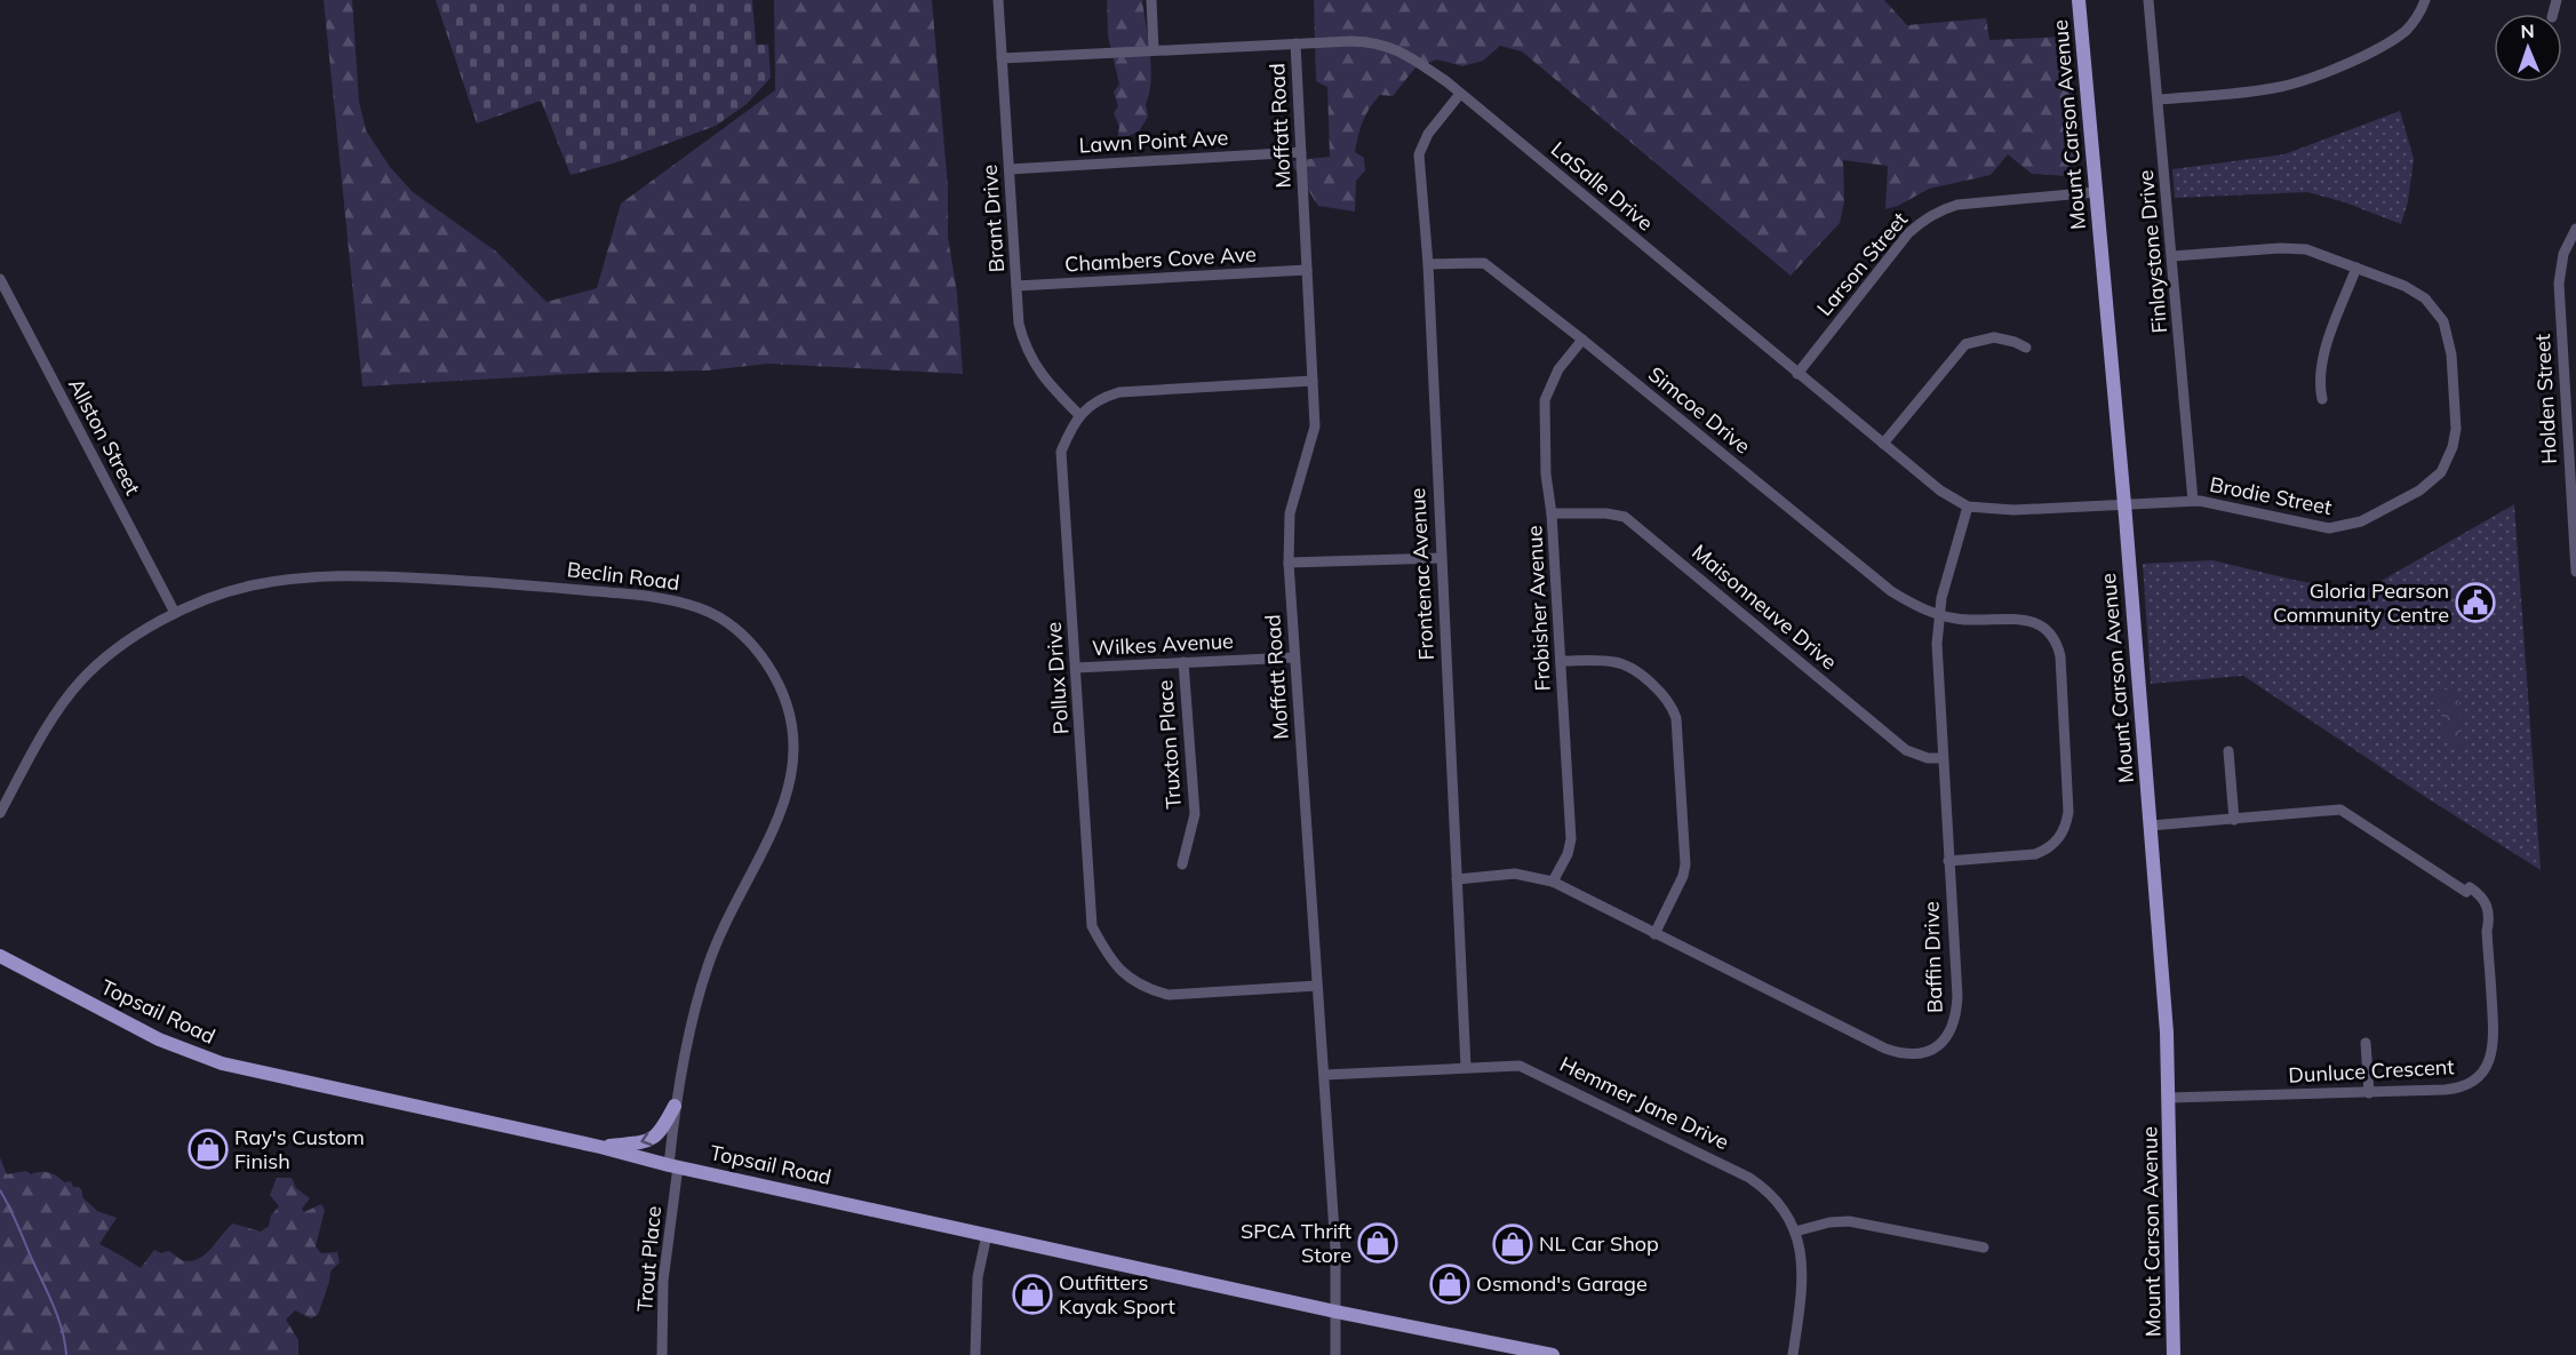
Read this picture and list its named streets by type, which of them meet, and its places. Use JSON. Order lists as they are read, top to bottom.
{
  "streets": {
    "main road": ["Mount Carson Avenue", "Topsail Road"],
    "street": [
      "Moffatt Road",
      "Lawn Point Ave",
      "LaSalle Drive",
      "Brant Drive",
      "Finlaystone Drive",
      "Chambers Cove Ave",
      "Larson Street",
      "Holden Street",
      "Simcoe Drive",
      "Allston Street",
      "Brodie Street",
      "Frontenac Avenue",
      "Beclin Road",
      "Maisonneuve Drive",
      "Frobisher Avenue",
      "Wilkes Avenue",
      "Pollux Drive",
      "Truxton Place",
      "Baffin Drive",
      "Dunluce Crescent",
      "Hemmer Jane Drive",
      "Trout Place"
    ]
  },
  "crossings": [
    ["Mount Carson Avenue", "LaSalle Drive"],
    ["Mount Carson Avenue", "Larson Street"],
    ["Mount Carson Avenue", "Brodie Street"],
    ["Mount Carson Avenue", "Dunluce Crescent"],
    ["Moffatt Road", "Lawn Point Ave"],
    ["Moffatt Road", "LaSalle Drive"],
    ["Moffatt Road", "Chambers Cove Ave"],
    ["Moffatt Road", "Wilkes Avenue"],
    ["Moffatt Road", "Pollux Drive"],
    ["Moffatt Road", "Topsail Road"],
    ["Moffatt Road", "Hemmer Jane Drive"],
    ["Lawn Point Ave", "Brant Drive"],
    ["LaSalle Drive", "Brant Drive"],
    ["LaSalle Drive", "Larson Street"],
    ["LaSalle Drive", "Brodie Street"],
    ["LaSalle Drive", "Frontenac Avenue"],
    ["LaSalle Drive", "Baffin Drive"],
    ["Brant Drive", "Chambers Cove Ave"],
    ["Brant Drive", "Pollux Drive"],
    ["Finlaystone Drive", "Brodie Street"],
    ["Simcoe Drive", "Frontenac Avenue"],
    ["Simcoe Drive", "Frobisher Avenue"],
    ["Simcoe Drive", "Baffin Drive"],
    ["Allston Street", "Beclin Road"],
    ["Frontenac Avenue", "Baffin Drive"],
    ["Frontenac Avenue", "Hemmer Jane Drive"],
    ["Beclin Road", "Topsail Road"],
    ["Beclin Road", "Trout Place"],
    ["Maisonneuve Drive", "Frobisher Avenue"],
    ["Maisonneuve Drive", "Baffin Drive"],
    ["Frobisher Avenue", "Baffin Drive"],
    ["Wilkes Avenue", "Pollux Drive"],
    ["Wilkes Avenue", "Truxton Place"],
    ["Topsail Road", "Trout Place"]
  ],
  "places": {
    "public building": ["Gloria Pearson Community Centre"],
    "shop": [
      "Ray's Custom Finish",
      "SPCA Thrift Store",
      "NL Car Shop",
      "Osmond's Garage",
      "Outfitters Kayak Sport"
    ]
  },
  "north": "top"
}
